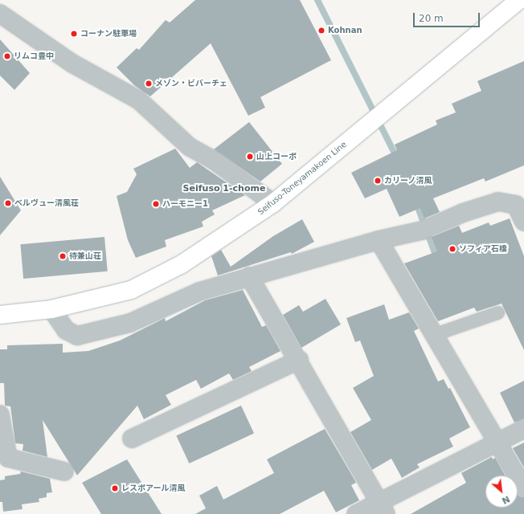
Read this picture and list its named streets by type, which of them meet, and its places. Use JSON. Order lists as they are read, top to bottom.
{
  "streets": {
    "street": ["Seifuso-Toneyamakoen Line"]
  },
  "districts": ["Seifuso 1-chome"],
  "places": [
    "Kohnan",
    "コーナン駐車場",
    "リムコ豊中",
    "メゾン・ビバーチェ",
    "山上コーポ",
    "カリーノ清風",
    "ベルヴュー清風荘",
    "ハーモニー1",
    "ソフィア石橋",
    "待兼山荘",
    "レスポアール清風"
  ],
  "scale_bar": "20 m",
  "north": "bottom right"
}
